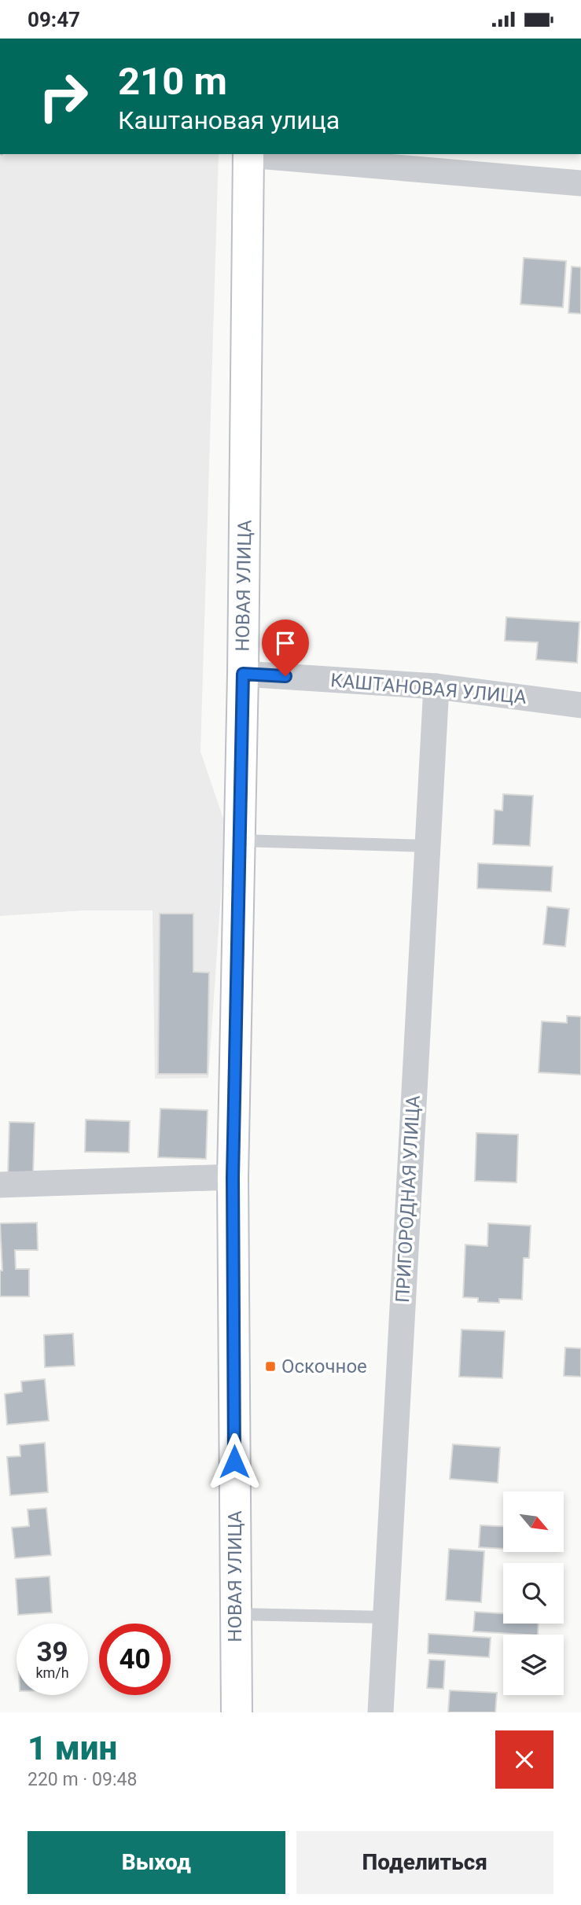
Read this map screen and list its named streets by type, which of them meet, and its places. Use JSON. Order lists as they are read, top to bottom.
{
  "streets": {
    "street": ["НОВАЯ УЛИЦА", "КАШТАНОВАЯ УЛИЦА", "ПРИГОРОДНАЯ УЛИЦА"]
  },
  "crossings": [
    ["НОВАЯ УЛИЦА", "КАШТАНОВАЯ УЛИЦА"],
    ["КАШТАНОВАЯ УЛИЦА", "ПРИГОРОДНАЯ УЛИЦА"]
  ],
  "places": {
    "transit": ["Оскочное"]
  },
  "north": "bottom right",
  "page": {
    "status": "09:47",
    "turn": ["210 m", "Каштановая улица"],
    "speed": "39 km/h",
    "limit": "40",
    "heading": ["1 мин", "220 m · 09:48"],
    "buttons": ["Выход", "Поделиться"]
  }
}
